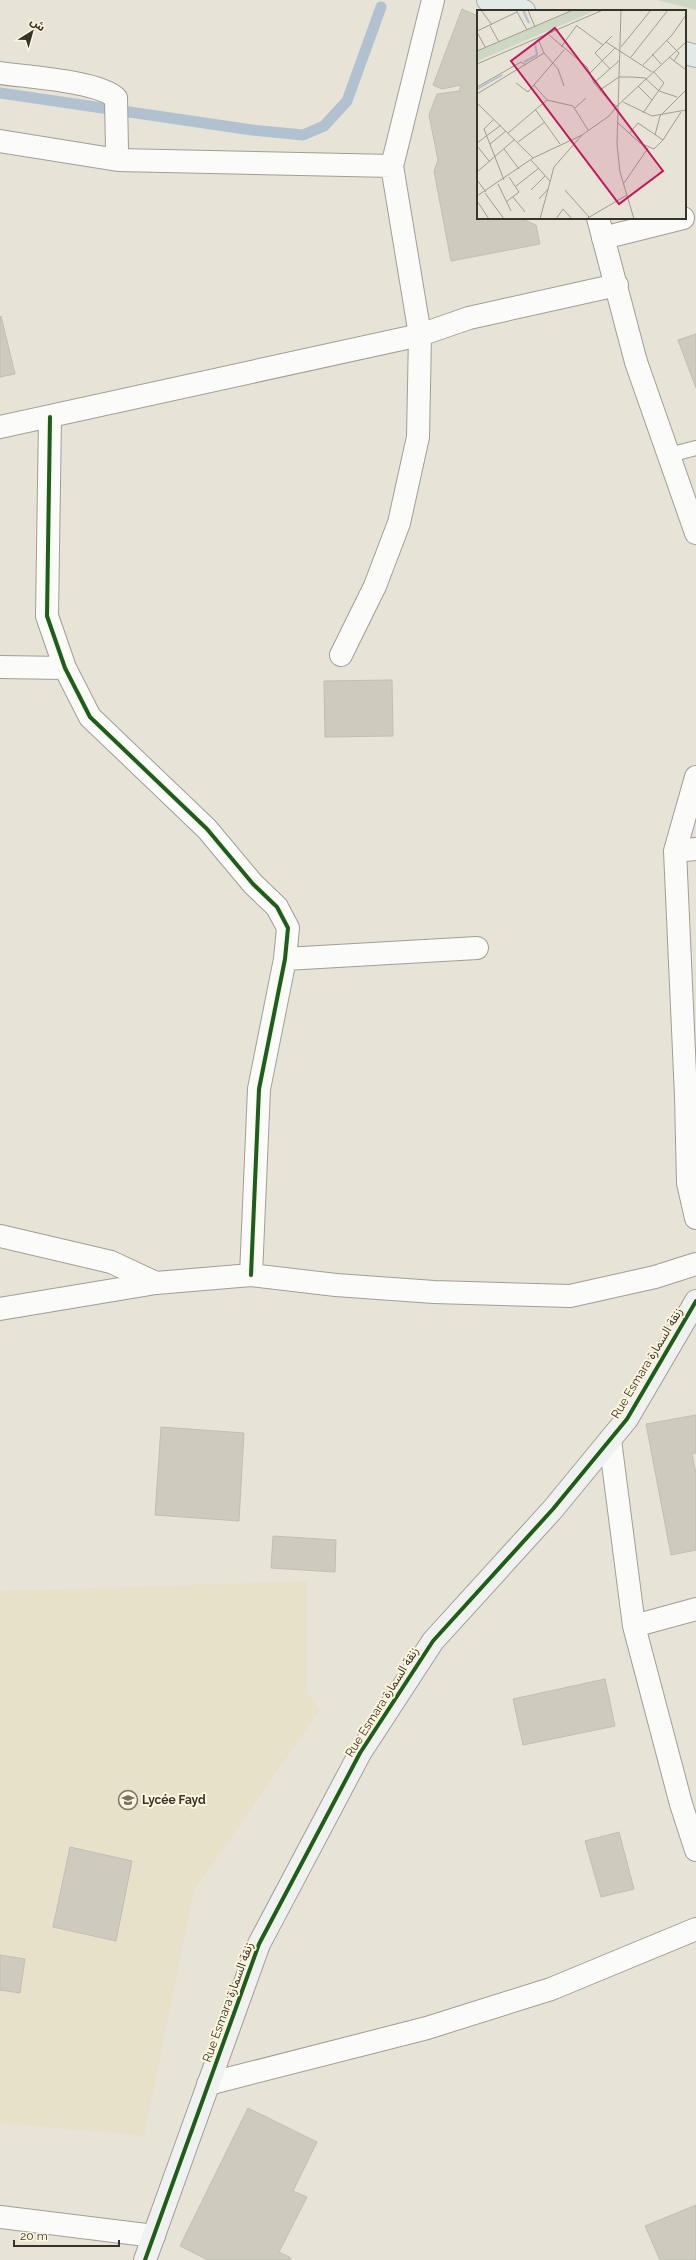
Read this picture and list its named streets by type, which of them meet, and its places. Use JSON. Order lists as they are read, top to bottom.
{
  "streets": {
    "street": ["Rue Esmara زنقة السمارة"]
  },
  "places": {
    "school or university": ["Lycée Fayd"]
  },
  "scale_bar": "20 m",
  "north": "top right"
}
